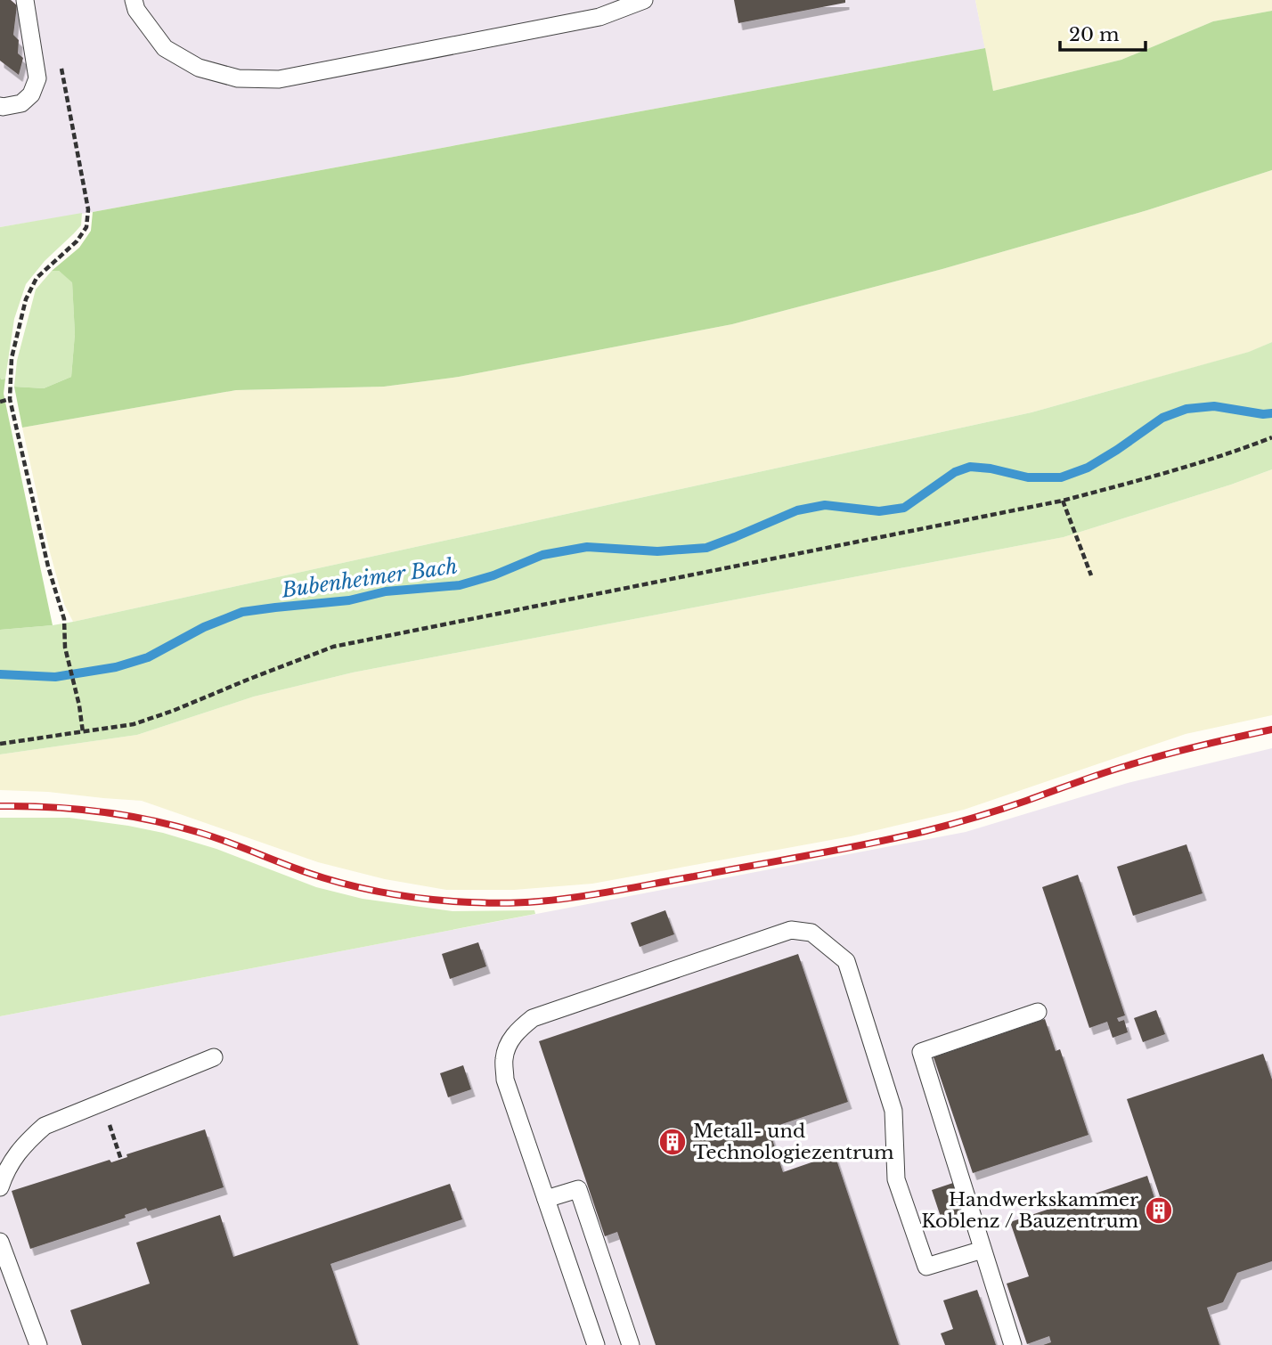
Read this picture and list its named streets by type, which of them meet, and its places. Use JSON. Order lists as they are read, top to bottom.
{
  "water": ["Bubenheimer Bach"],
  "places": {
    "building": ["Metall- und Technologiezentrum", "Handwerkskammer Koblenz / Bauzentrum"]
  },
  "scale_bar": "20 m"
}
